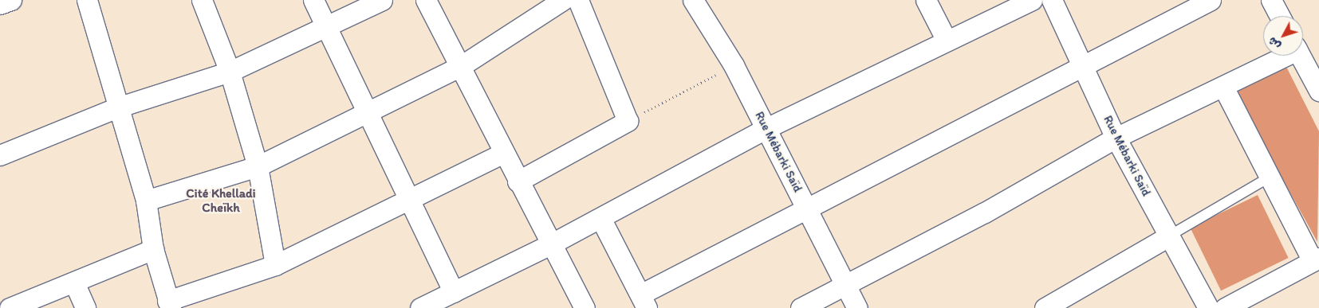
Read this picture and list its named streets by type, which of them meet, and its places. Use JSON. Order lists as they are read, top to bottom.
{
  "streets": {
    "street": ["Rue Mébarki Saïd"]
  },
  "districts": ["Cité Khelladi Cheïkh"],
  "north": "bottom left"
}
